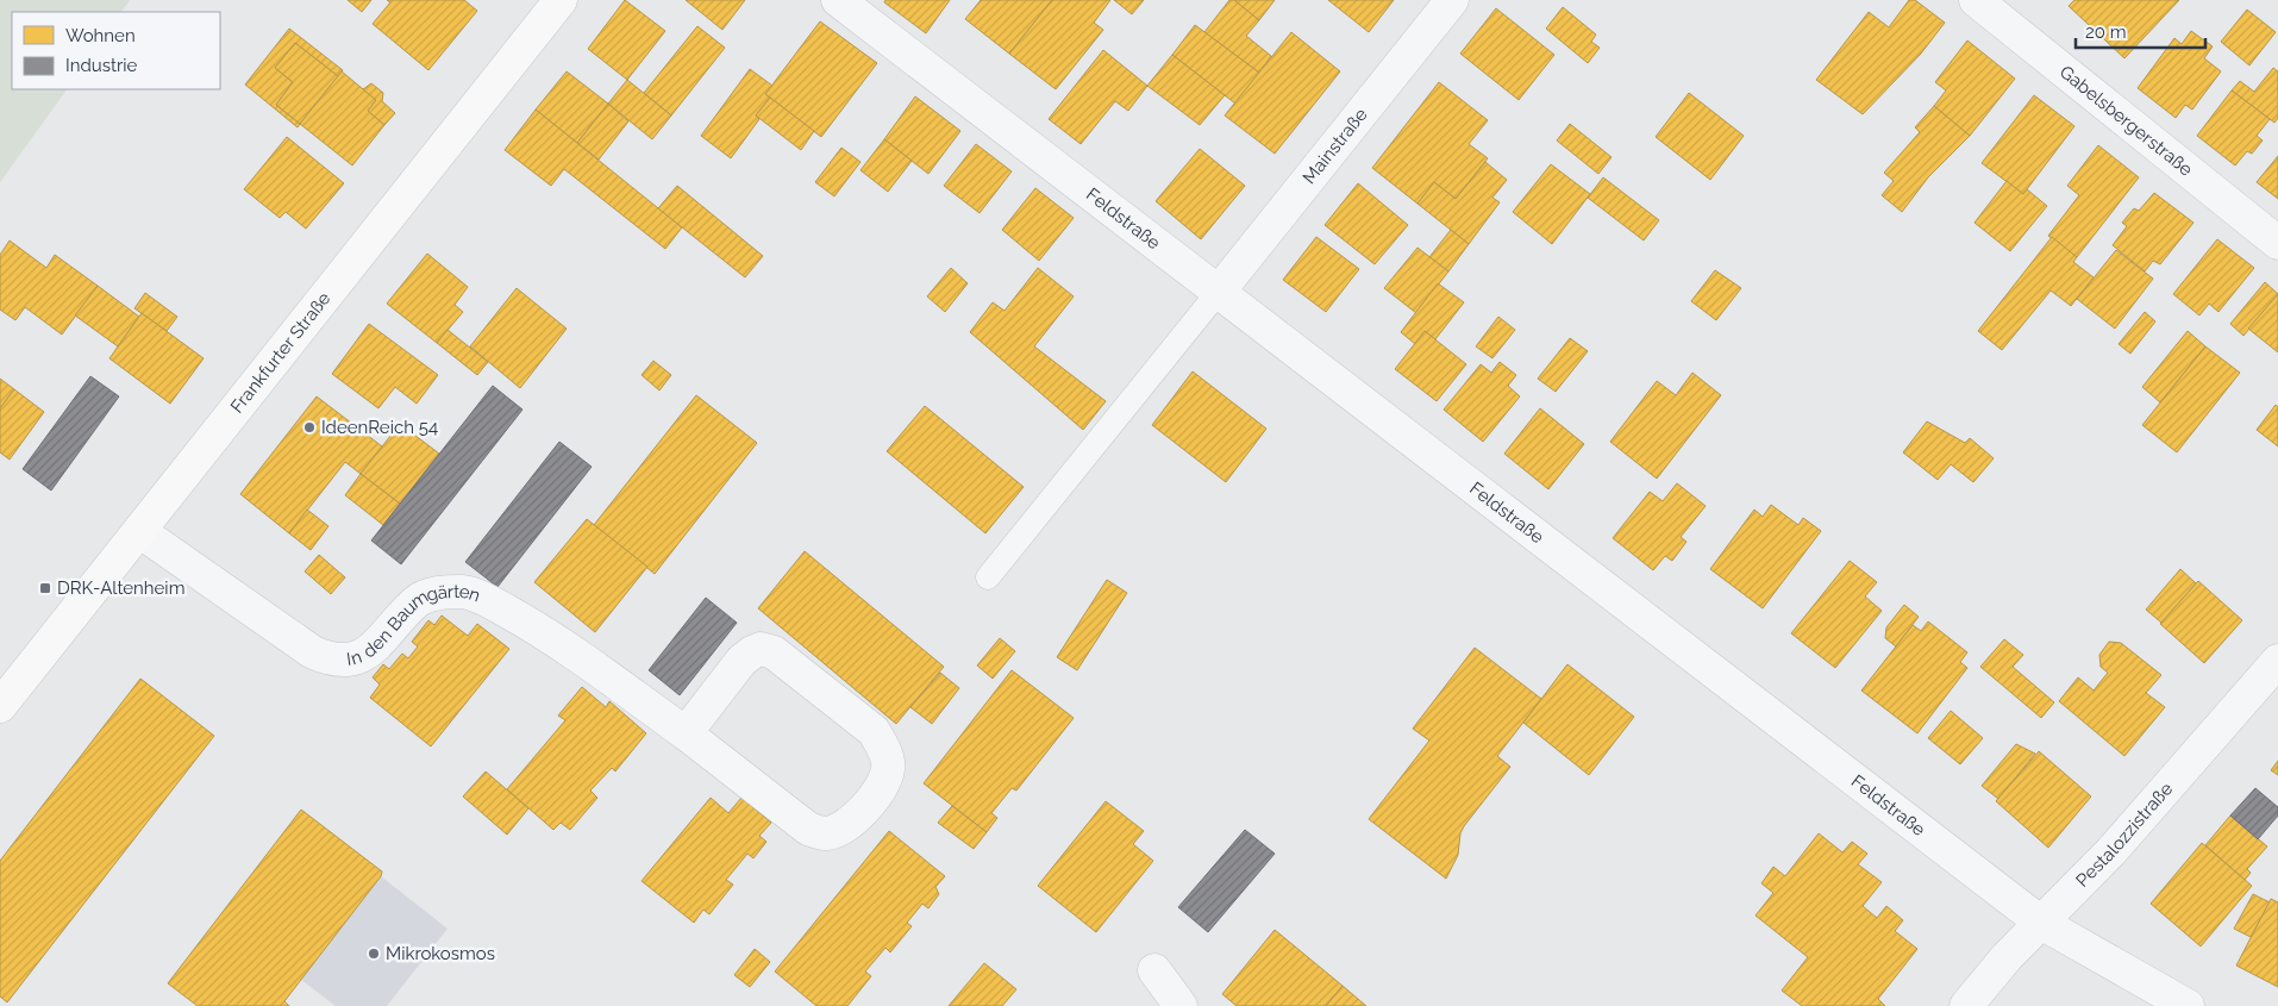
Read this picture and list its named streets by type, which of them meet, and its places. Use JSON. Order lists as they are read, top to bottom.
{
  "streets": {
    "main road": ["Frankfurter Straße"],
    "street": [
      "Gabelsbergerstraße",
      "Mainstraße",
      "Feldstraße",
      "In den Baumgärten",
      "Pestalozzistraße"
    ]
  },
  "crossings": [
    ["Mainstraße", "Feldstraße"],
    ["Feldstraße", "Pestalozzistraße"],
    ["Frankfurter Straße", "In den Baumgärten"]
  ],
  "places": {
    "other": ["IdeenReich 54", "Mikrokosmos"],
    "transit": ["DRK-Altenheim"]
  },
  "legend": ["Wohnen", "Industrie"],
  "scale_bar": "20 m"
}
